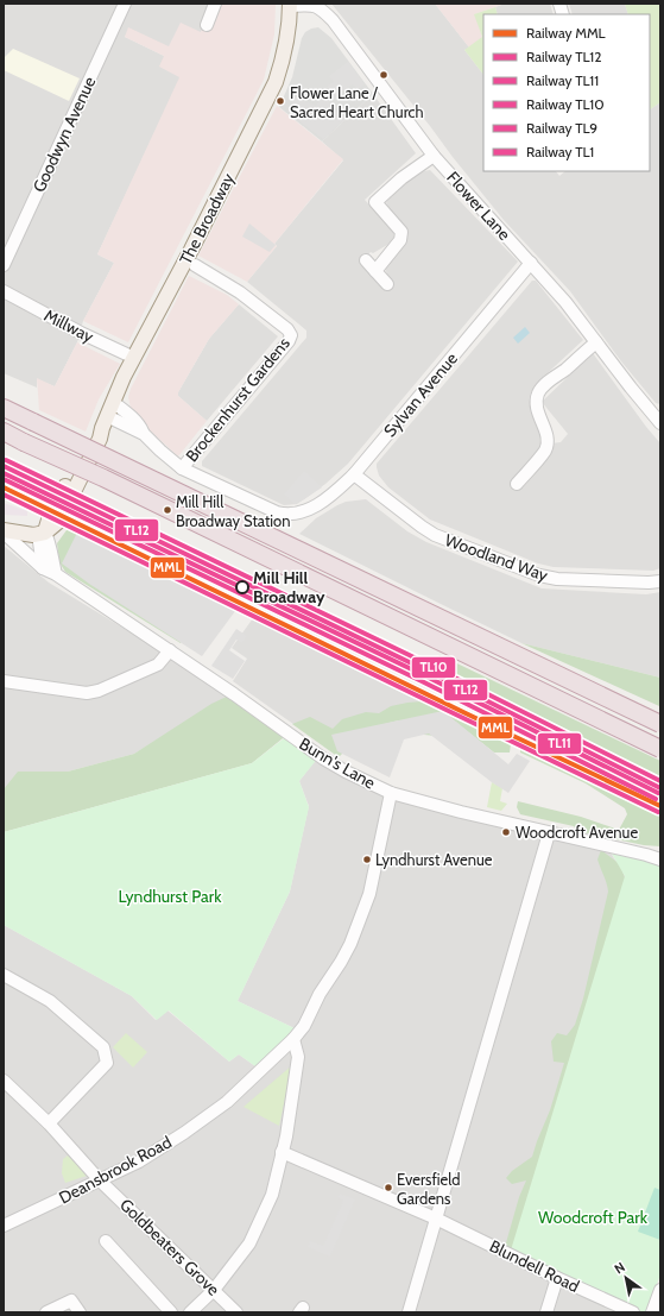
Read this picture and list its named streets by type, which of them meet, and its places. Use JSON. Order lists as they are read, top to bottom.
{
  "streets": {
    "main road": ["The Broadway"],
    "street": [
      "Goodwyn Avenue",
      "Flower Lane",
      "Millway",
      "Sylvan Avenue",
      "Brockenhurst Gardens",
      "Woodland Way",
      "Bunn's Lane",
      "Deansbrook Road",
      "Goldbeaters Grove",
      "Blundell Road"
    ]
  },
  "crossings": [
    ["Flower Lane", "The Broadway"],
    ["Flower Lane", "Sylvan Avenue"],
    ["The Broadway", "Millway"],
    ["Sylvan Avenue", "Brockenhurst Gardens"],
    ["Sylvan Avenue", "Woodland Way"],
    ["Bunn's Lane", "Deansbrook Road"],
    ["Deansbrook Road", "Goldbeaters Grove"]
  ],
  "parks": ["Lyndhurst Park", "Woodcroft Park"],
  "places": [
    "Flower Lane / Sacred Heart Church",
    "Mill Hill Broadway Station",
    "Mill Hill Broadway",
    "Woodcroft Avenue",
    "Lyndhurst Avenue",
    "Eversfield Gardens"
  ],
  "lines": [
    "rail line TL10",
    "rail line TL12",
    "rail line TL11",
    "rail line TL9",
    "rail line MML",
    "rail line TL1"
  ],
  "legend": [
    "Railway MML",
    "Railway TL12",
    "Railway TL11",
    "Railway TL10",
    "Railway TL9",
    "Railway TL1"
  ],
  "north": "top left"
}
